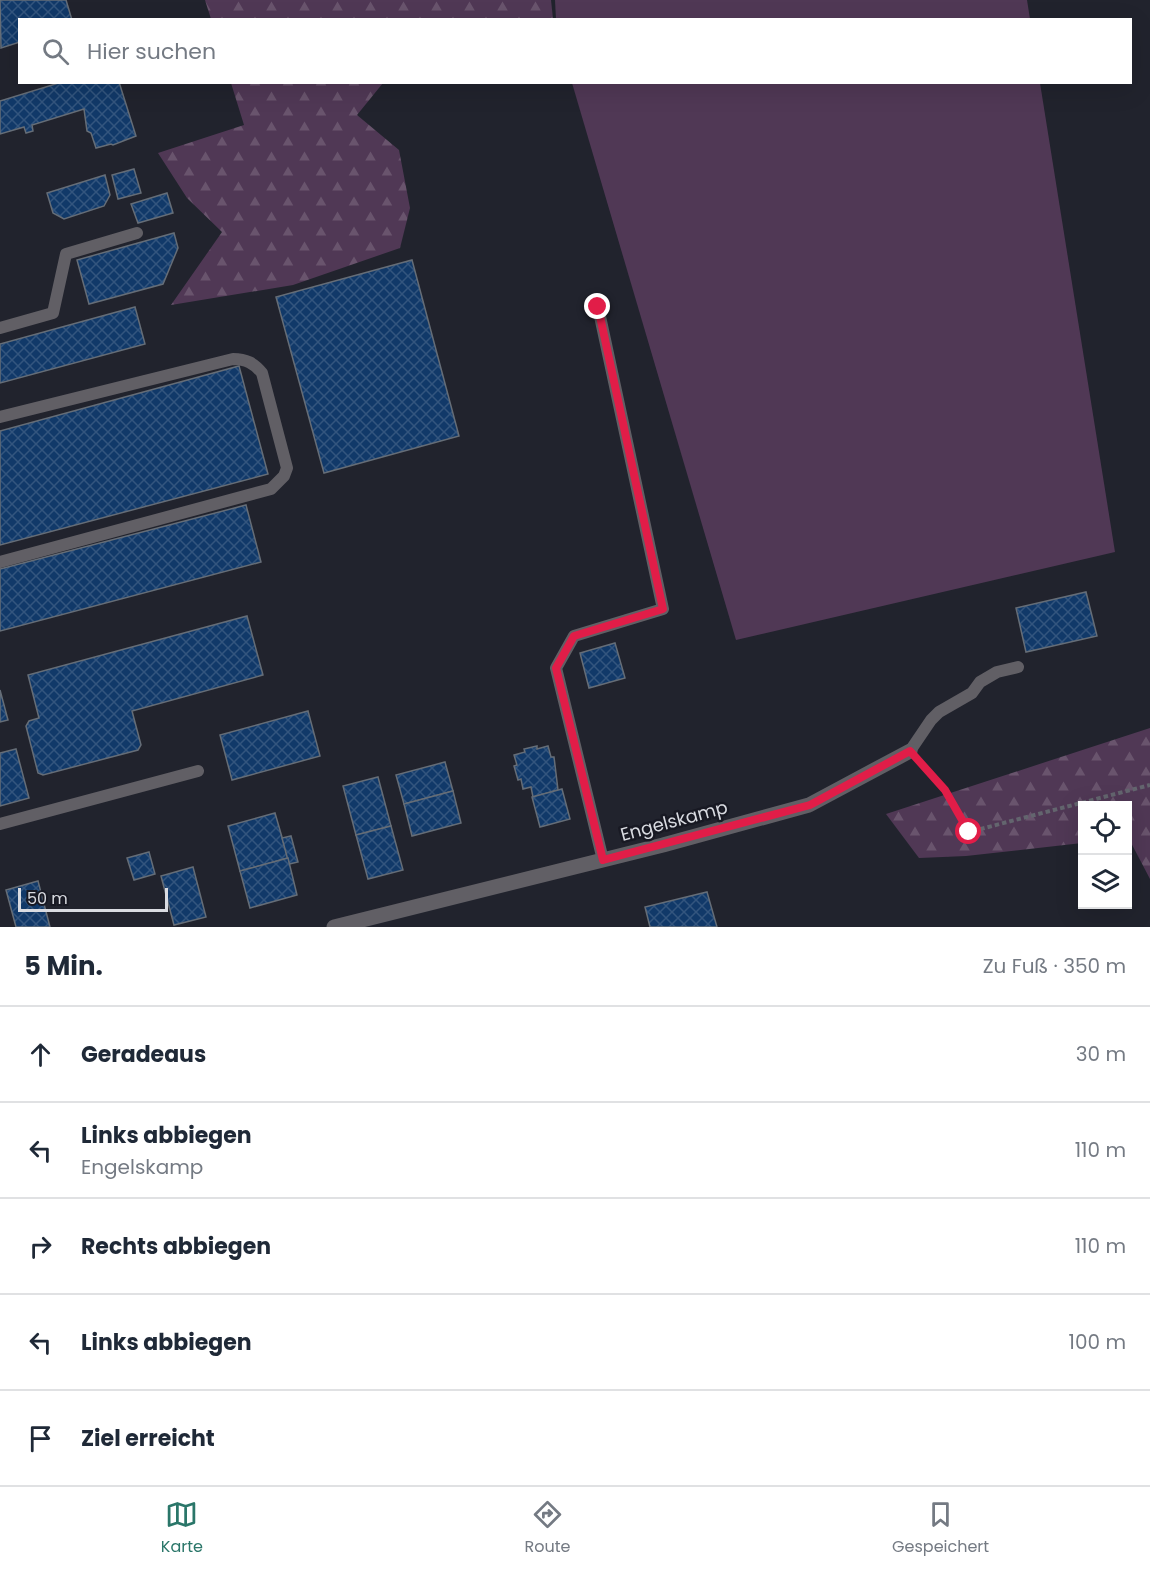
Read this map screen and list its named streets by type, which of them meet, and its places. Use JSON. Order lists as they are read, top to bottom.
{
  "streets": {
    "street": ["Engelskamp"]
  },
  "scale_bar": "50 m",
  "page": {
    "search": "Hier suchen",
    "scale": "50 m",
    "heading": ["5 Min.", "Zu Fuß · 350 m"],
    "list": [
      ["Geradeaus", "30 m"],
      ["Links abbiegen", "Engelskamp", "110 m"],
      ["Rechts abbiegen", "110 m"],
      ["Links abbiegen", "100 m"],
      "Ziel erreicht"
    ],
    "nav": ["Karte", "Route", "Gespeichert"]
  }
}
